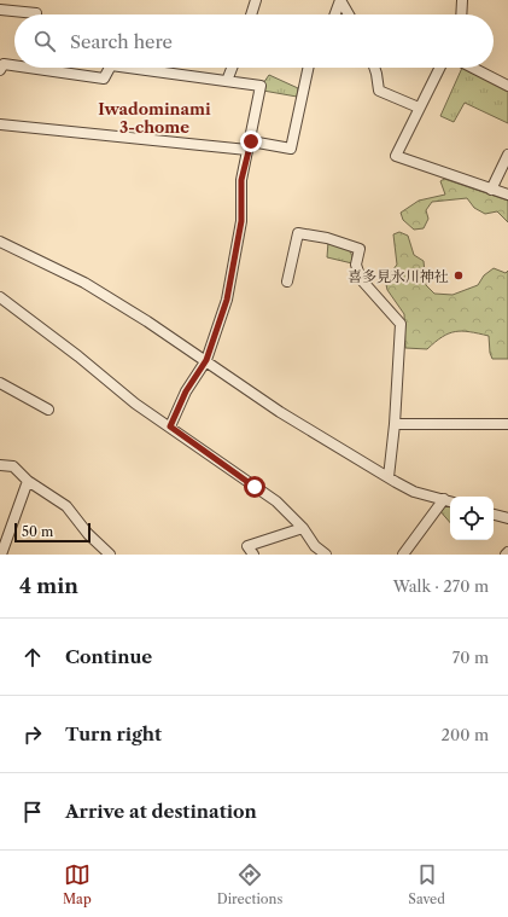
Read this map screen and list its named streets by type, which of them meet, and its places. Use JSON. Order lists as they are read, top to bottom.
{
  "districts": ["Iwadominami 3-chome"],
  "places": ["喜多見氷川神社"],
  "scale_bar": "50 m",
  "page": {
    "search": "Search here",
    "scale": "50 m",
    "heading": ["4 min", "Walk · 270 m"],
    "list": [
      ["Continue", "70 m"],
      ["Turn right", "200 m"],
      "Arrive at destination"
    ],
    "nav": ["Map", "Directions", "Saved"]
  }
}
